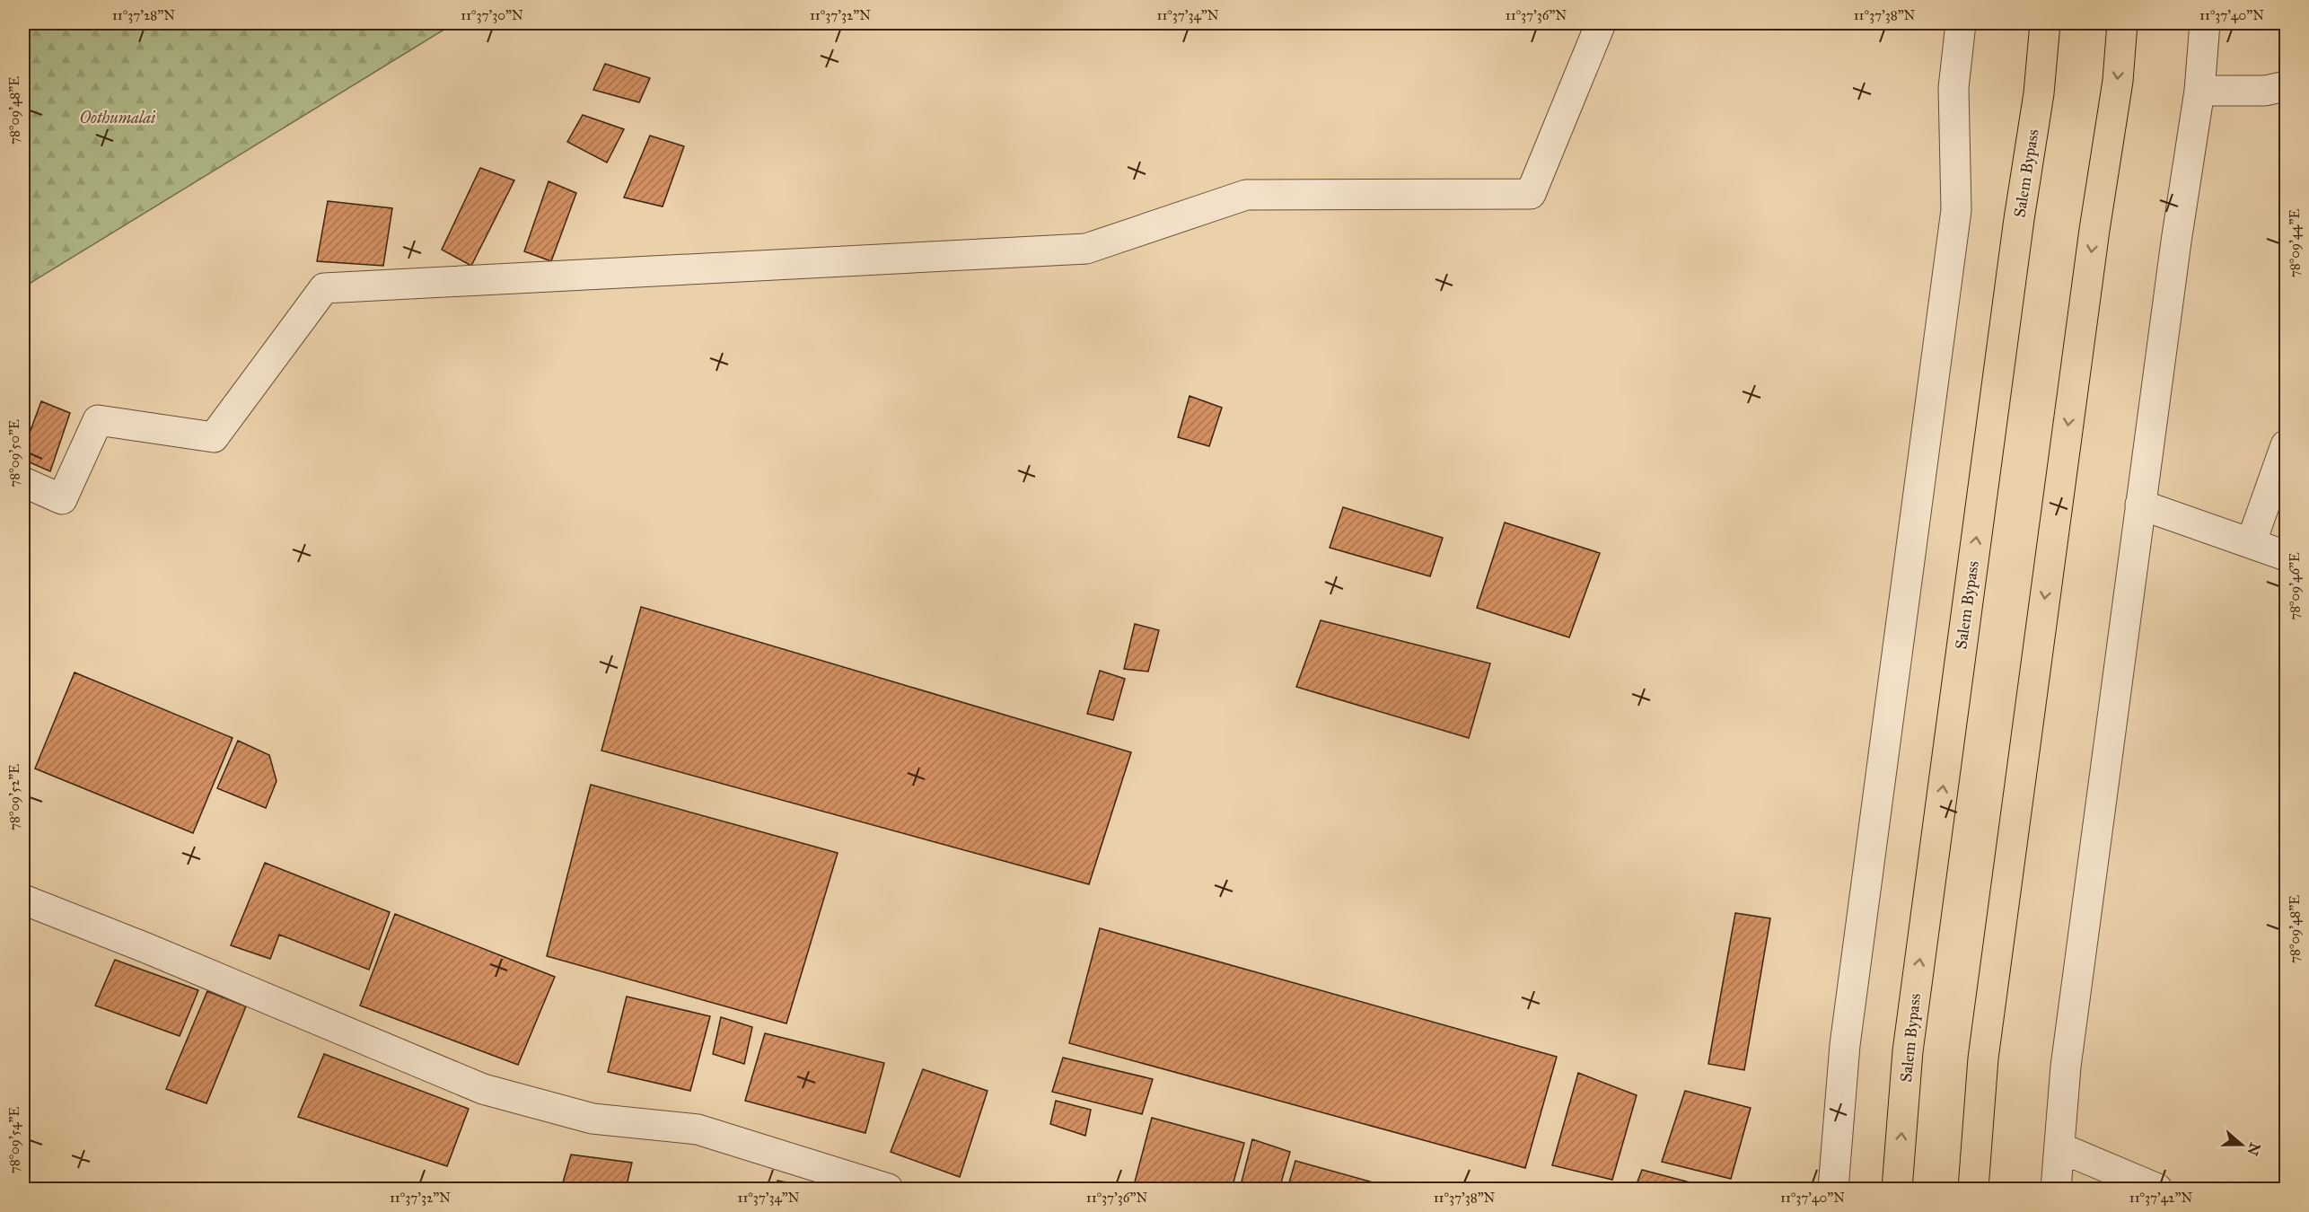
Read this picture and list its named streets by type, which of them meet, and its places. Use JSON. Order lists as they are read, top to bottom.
{
  "streets": {
    "highway": ["Salem Bypass"]
  },
  "parks": ["Oothumalai"],
  "north": "right",
  "coordinates": [
    "11°37'28\"N",
    "11°37'30\"N",
    "11°37'32\"N",
    "11°37'34\"N",
    "11°37'36\"N",
    "11°37'38\"N",
    "11°37'40\"N",
    "78°09'48\"E",
    "78°09'44\"E",
    "78°09'50\"E",
    "78°09'46\"E",
    "78°09'52\"E",
    "78°09'54\"E",
    "11°37'42\"N"
  ]
}
